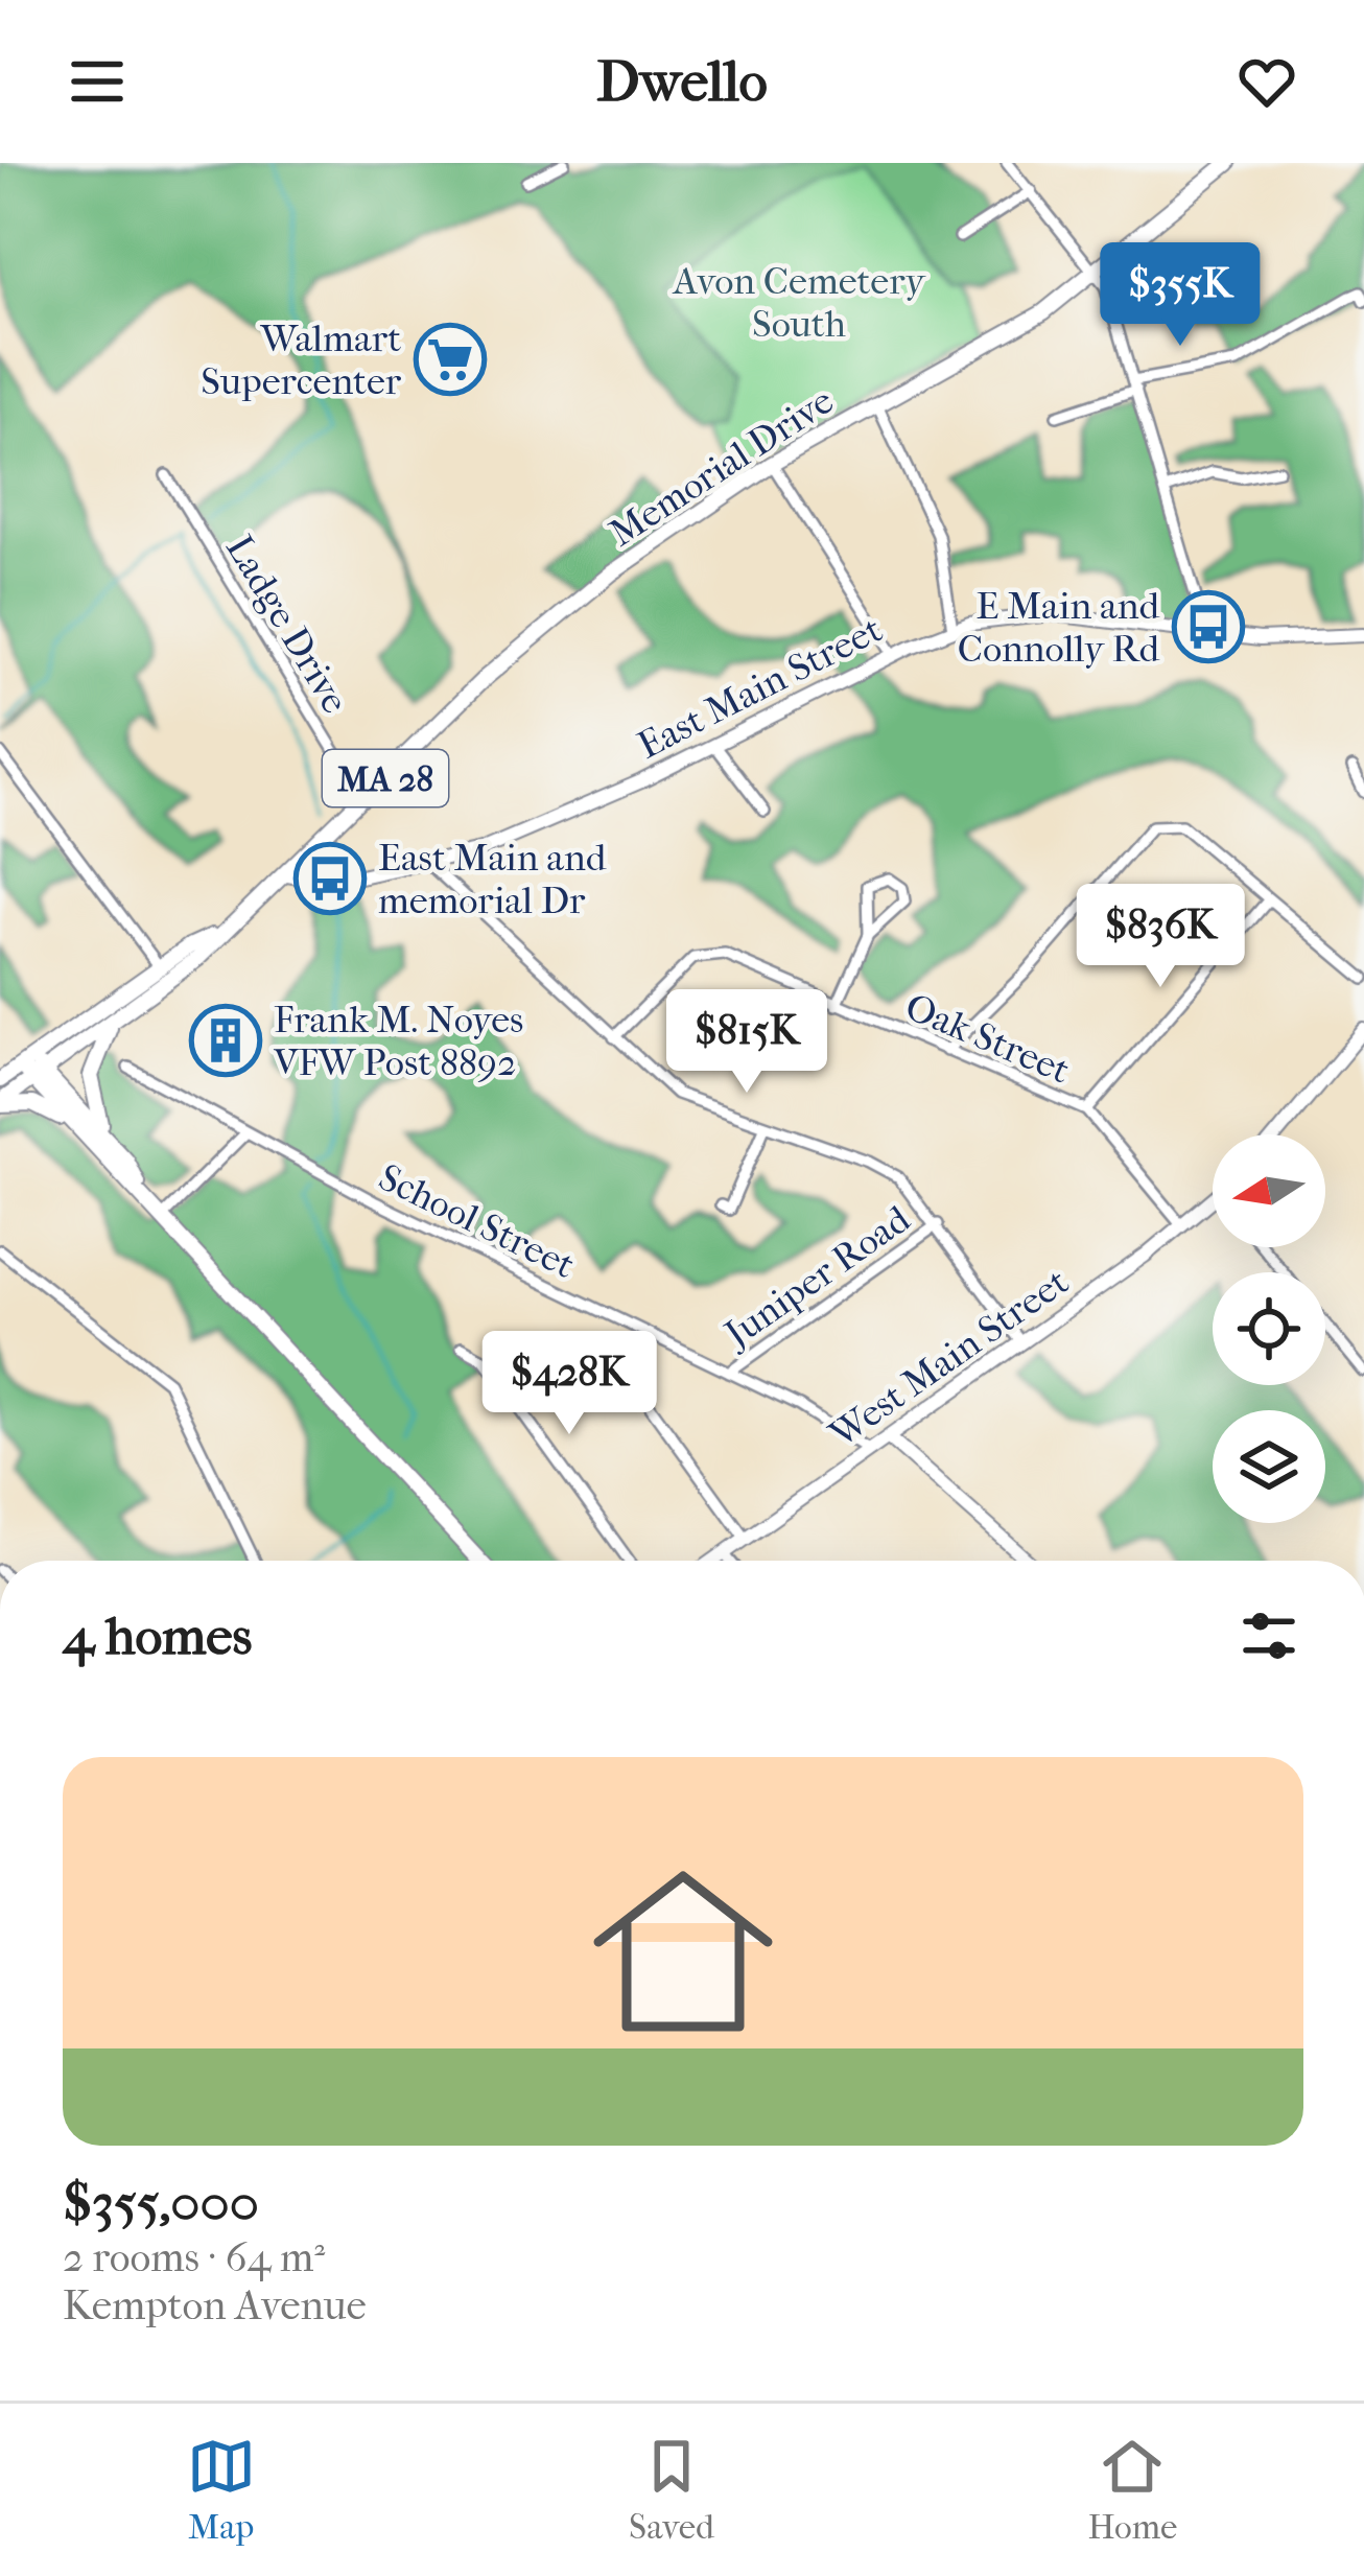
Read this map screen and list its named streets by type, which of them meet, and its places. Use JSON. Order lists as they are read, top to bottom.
{
  "streets": {
    "main road": [
      "Memorial Drive",
      "East Main Street",
      "MA 28",
      "West Main Street"
    ],
    "street": [
      "Ladge Drive",
      "Oak Street",
      "School Street",
      "Juniper Road"
    ]
  },
  "crossings": [
    ["Memorial Drive", "Ladge Drive"],
    ["Memorial Drive", "East Main Street"],
    ["Memorial Drive", "MA 28"],
    ["East Main Street", "MA 28"],
    ["Oak Street", "West Main Street"],
    ["School Street", "Juniper Road"],
    ["School Street", "West Main Street"]
  ],
  "parks": ["Avon Cemetery South"],
  "places": {
    "supermarket": ["Walmart Supercenter"],
    "bus stop": ["E Main and Connolly Rd", "East Main and memorial Dr"],
    "building": ["Frank M. Noyes VFW Post 8892"]
  },
  "north": "left",
  "page": {
    "header": "Dwello",
    "price": [
      "$355K",
      "$836K",
      "$815K",
      "$428K"
    ],
    "heading": "4 homes",
    "list": [
      {
        "name": "$355,000",
        "note": "2 rooms · 64 m² · Kempton Avenue"
      }
    ],
    "tabs": ["Map", "Saved", "Home"]
  }
}
